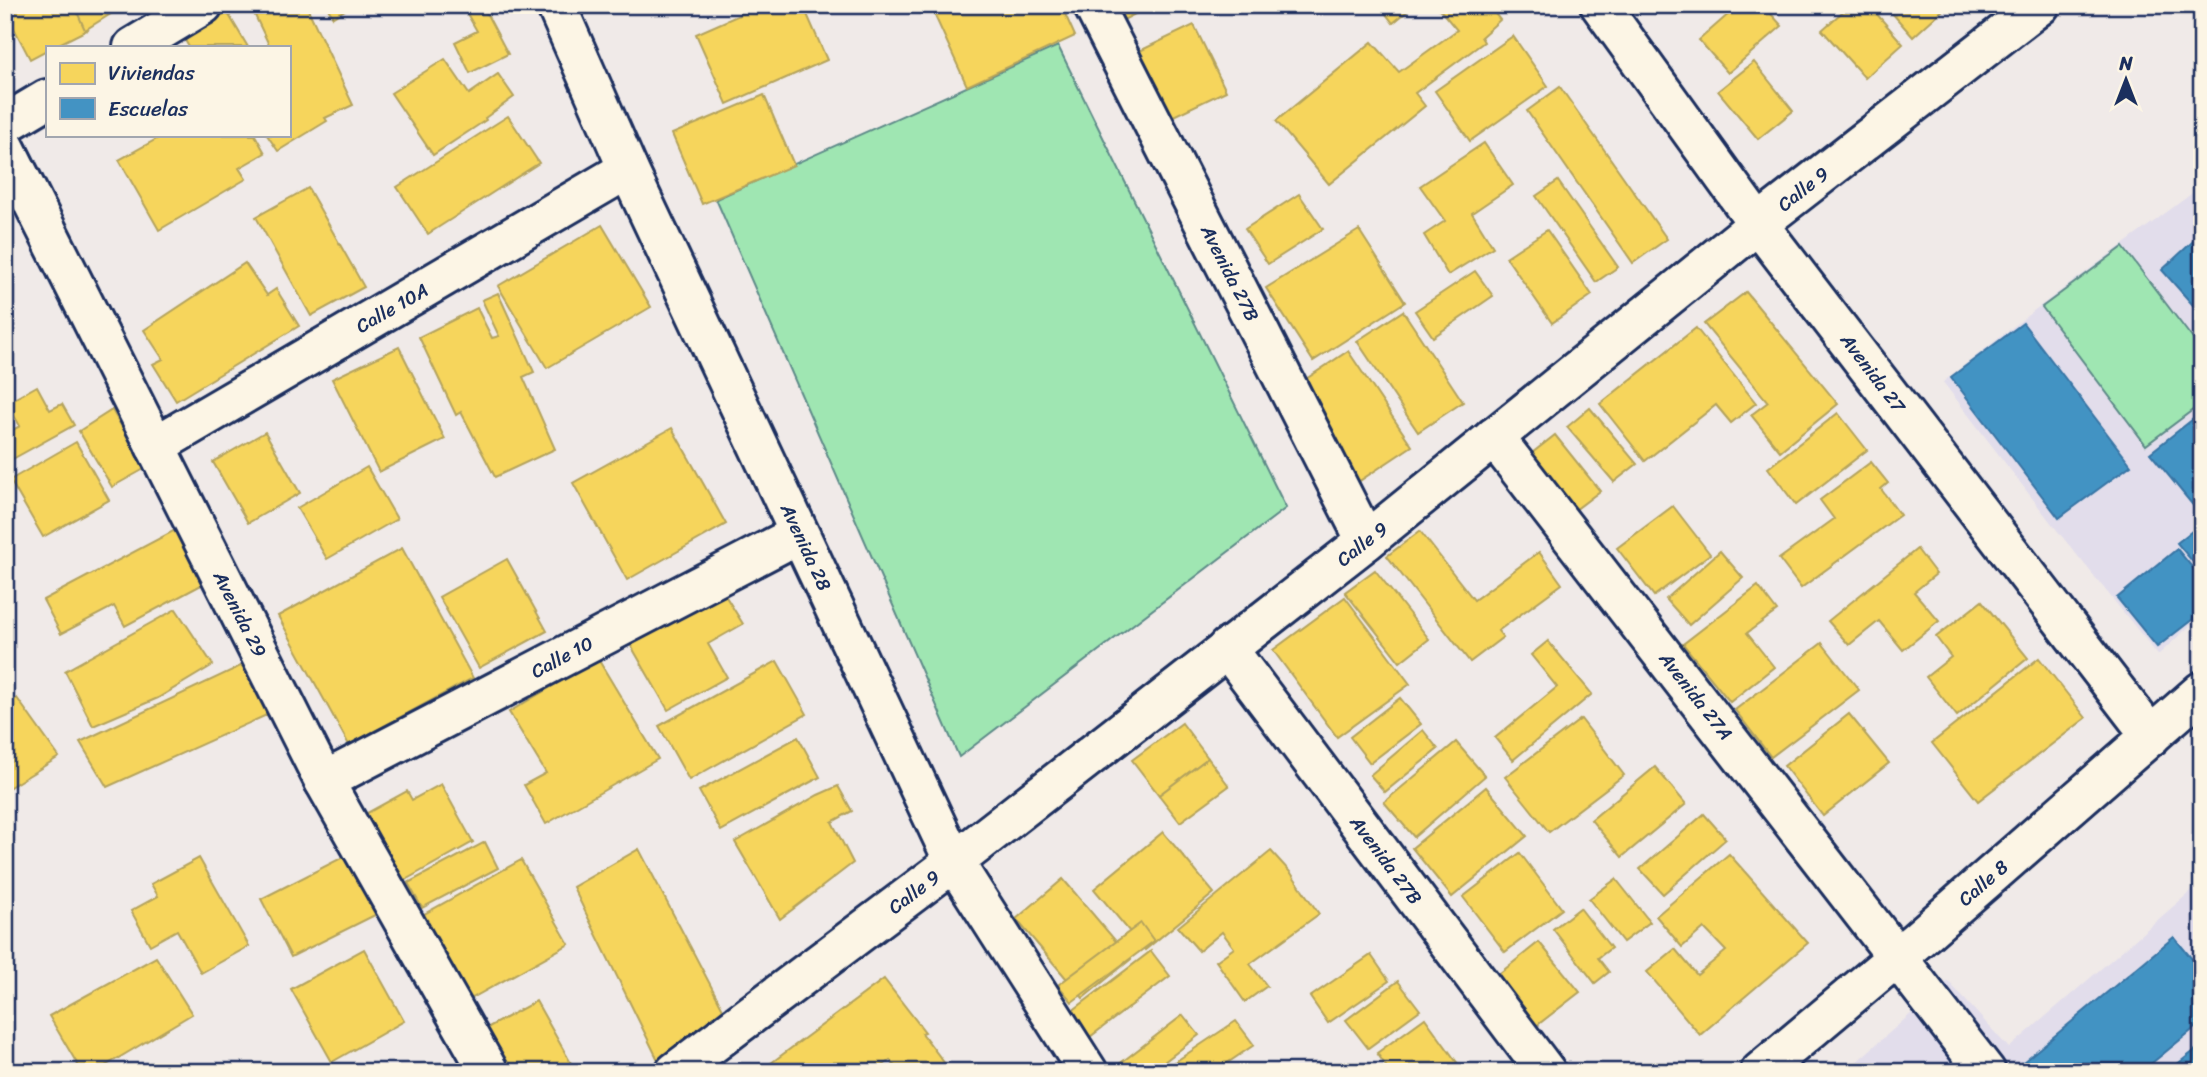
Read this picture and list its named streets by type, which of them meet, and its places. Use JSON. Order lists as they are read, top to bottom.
{
  "streets": {
    "street": [
      "Calle 9",
      "Avenida 27B",
      "Calle 10A",
      "Avenida 27",
      "Avenida 28",
      "Avenida 29",
      "Calle 10",
      "Avenida 27A",
      "Calle 8"
    ]
  },
  "crossings": [
    ["Calle 9", "Avenida 27B"],
    ["Calle 9", "Avenida 27"],
    ["Calle 9", "Avenida 28"],
    ["Calle 9", "Avenida 27A"],
    ["Calle 10A", "Avenida 28"],
    ["Calle 10A", "Avenida 29"],
    ["Avenida 27", "Calle 8"],
    ["Avenida 28", "Calle 10"],
    ["Avenida 29", "Calle 10"],
    ["Avenida 27A", "Calle 8"]
  ],
  "legend": ["Viviendas", "Escuelas"],
  "north": "top"
}
